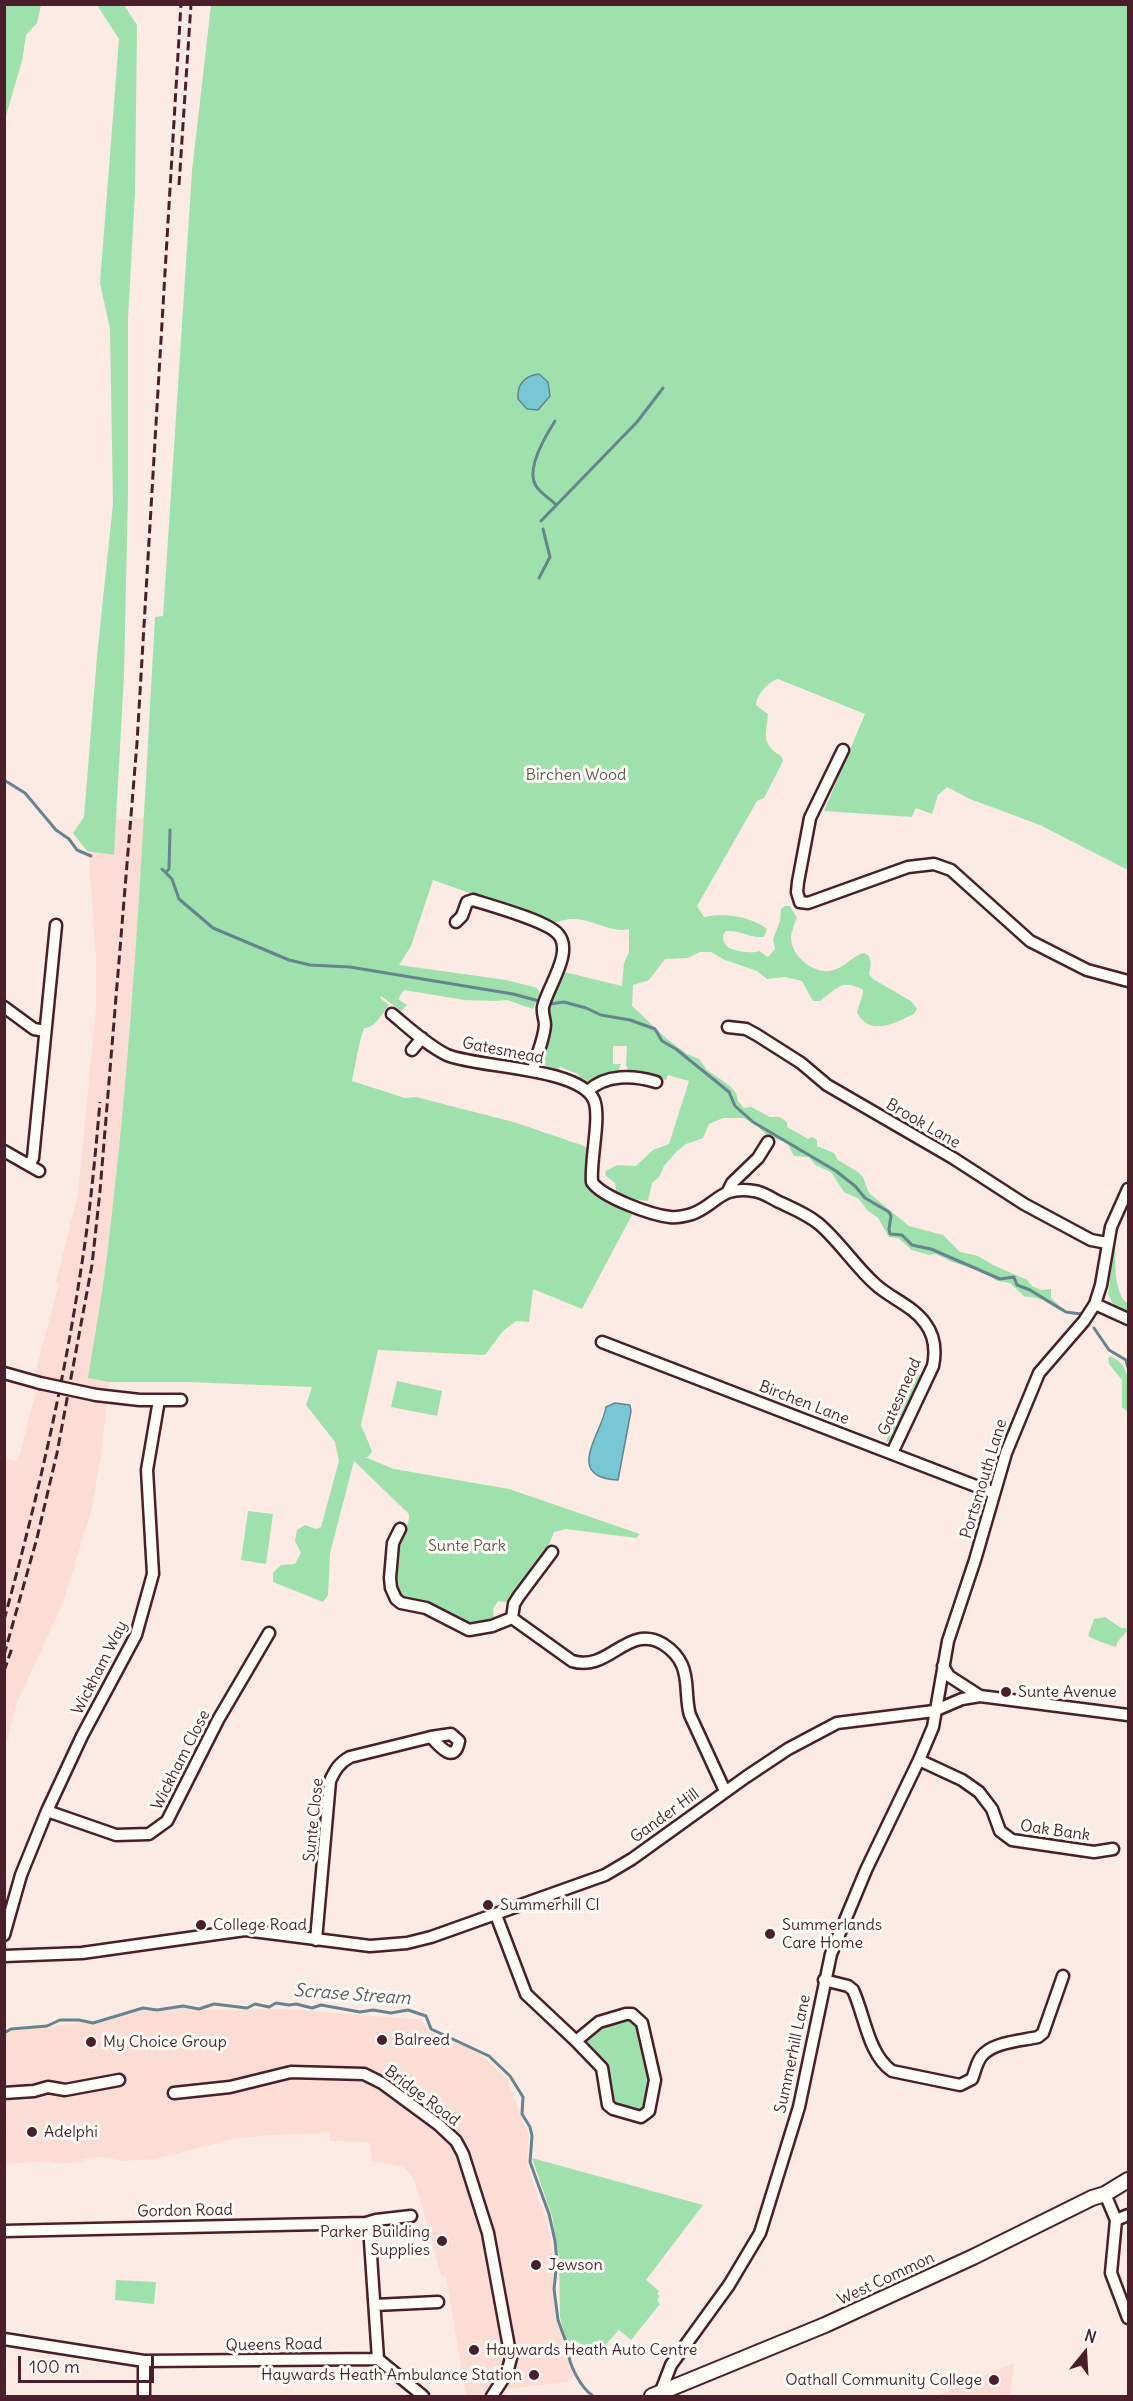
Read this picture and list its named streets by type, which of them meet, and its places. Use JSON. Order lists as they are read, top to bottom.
{
  "streets": {
    "main road": ["West Common"],
    "street": [
      "Gatesmead",
      "Brook Lane",
      "Birchen Lane",
      "Portsmouth Lane",
      "Wickham Way",
      "Wickham Close",
      "Gander Hill",
      "Sunte Close",
      "Oak Bank",
      "Summerhill Lane",
      "Bridge Road",
      "Gordon Road",
      "Queens Road"
    ]
  },
  "crossings": [
    ["Gatesmead", "Birchen Lane"],
    ["Brook Lane", "Portsmouth Lane"],
    ["Birchen Lane", "Portsmouth Lane"],
    ["Portsmouth Lane", "Gander Hill"],
    ["Portsmouth Lane", "Summerhill Lane"],
    ["Wickham Way", "Wickham Close"],
    ["Gander Hill", "Sunte Close"],
    ["Gander Hill", "Summerhill Lane"],
    ["Oak Bank", "Summerhill Lane"],
    ["Summerhill Lane", "West Common"]
  ],
  "water": ["Scrase Stream"],
  "parks": ["Birchen Wood", "Sunte Park"],
  "places": [
    "Sunte Avenue",
    "Summerhill Cl",
    "College Road",
    "Summerlands Care Home",
    "Balreed",
    "My Choice Group",
    "Adelphi",
    "Parker Building Supplies",
    "Jewson",
    "Haywards Heath Auto Centre",
    "Haywards Heath Ambulance Station",
    "Oathall Community College"
  ],
  "scale_bar": "100 m",
  "north": "top"
}
